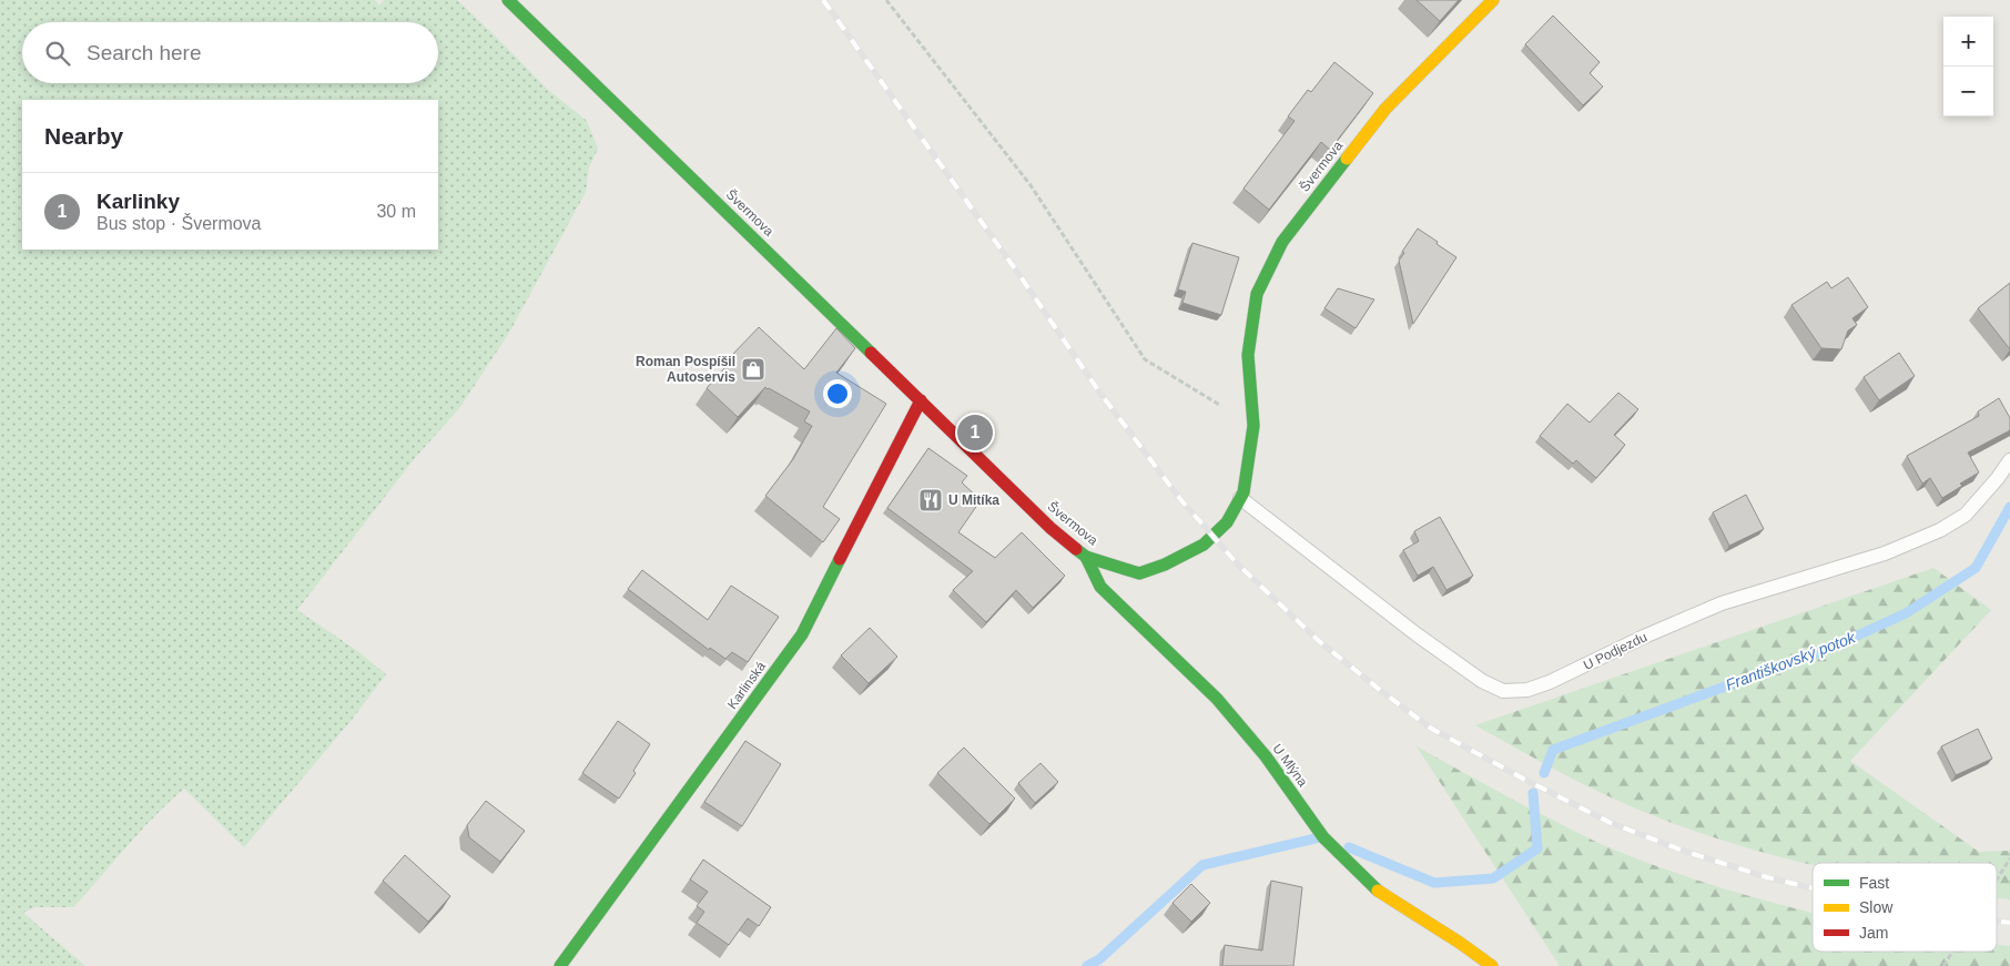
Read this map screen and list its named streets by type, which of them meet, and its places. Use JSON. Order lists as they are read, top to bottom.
{
  "streets": {
    "street": ["Švermova", "Karlinská", "U Mlýna"],
    "lane": ["U Podjezdu"]
  },
  "crossings": [
    ["Švermova", "U Podjezdu"],
    ["Švermova", "Karlinská"],
    ["Švermova", "U Mlýna"]
  ],
  "water": ["Františkovský potok"],
  "places": {
    "shop": ["Roman Pospíšil Autoservis"],
    "restaurant": ["U Mitíka"]
  },
  "legend": ["Fast", "Slow", "Jam"],
  "page": {
    "map_buttons": ["+", "−"],
    "search": "Search here",
    "heading": "Nearby",
    "list": [
      {
        "mark": "1",
        "name": "Karlinky",
        "note": "Bus stop · Švermova",
        "value": "30 m"
      }
    ],
    "pins": "1"
  }
}
